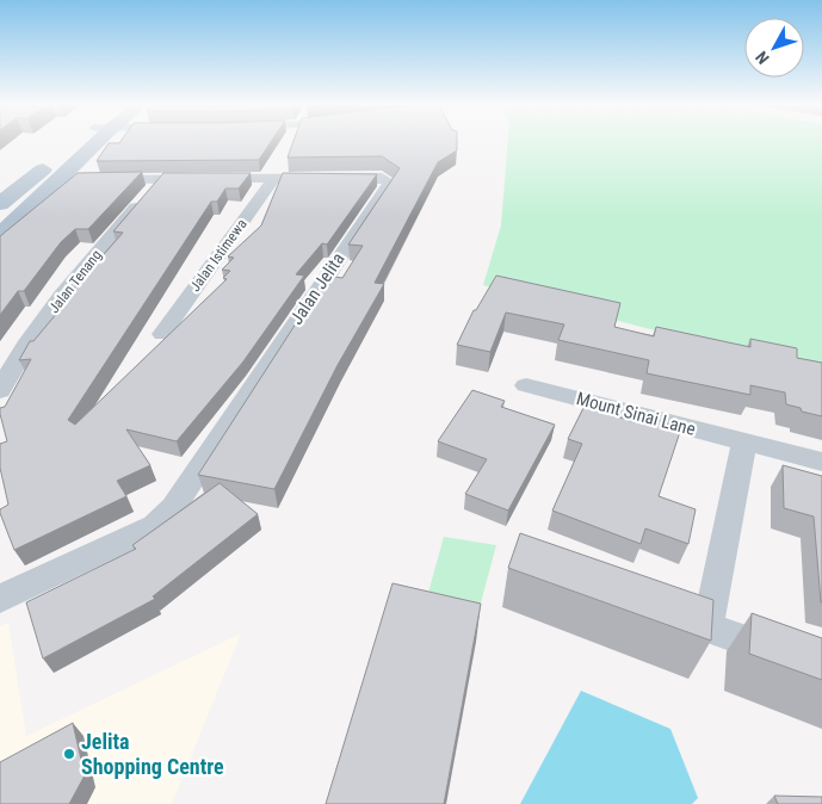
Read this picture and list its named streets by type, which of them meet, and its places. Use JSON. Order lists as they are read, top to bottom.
{
  "streets": {
    "street": [
      "Jalan Istimewa",
      "Jalan Tenang",
      "Jalan Jelita",
      "Mount Sinai Lane"
    ]
  },
  "crossings": [
    ["Jalan Istimewa", "Jalan Jelita"],
    ["Jalan Tenang", "Jalan Jelita"]
  ],
  "places": ["Jelita Shopping Centre"],
  "north": "bottom left"
}
